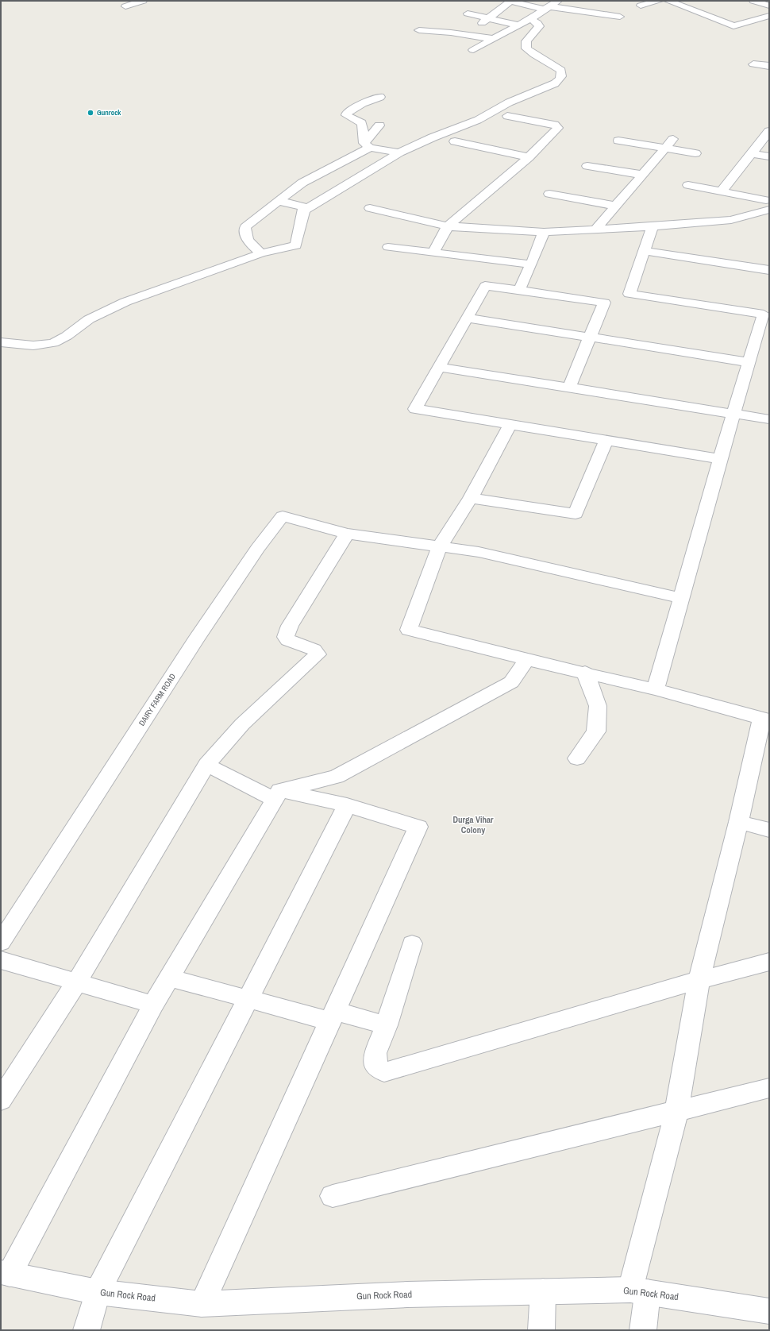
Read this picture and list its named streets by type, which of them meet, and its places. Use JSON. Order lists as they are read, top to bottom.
{
  "streets": {
    "street": ["DAIRY FARM ROAD", "Gun Rock Road"]
  },
  "districts": ["Durga Vihar Colony"],
  "places": ["Gunrock"]
}
